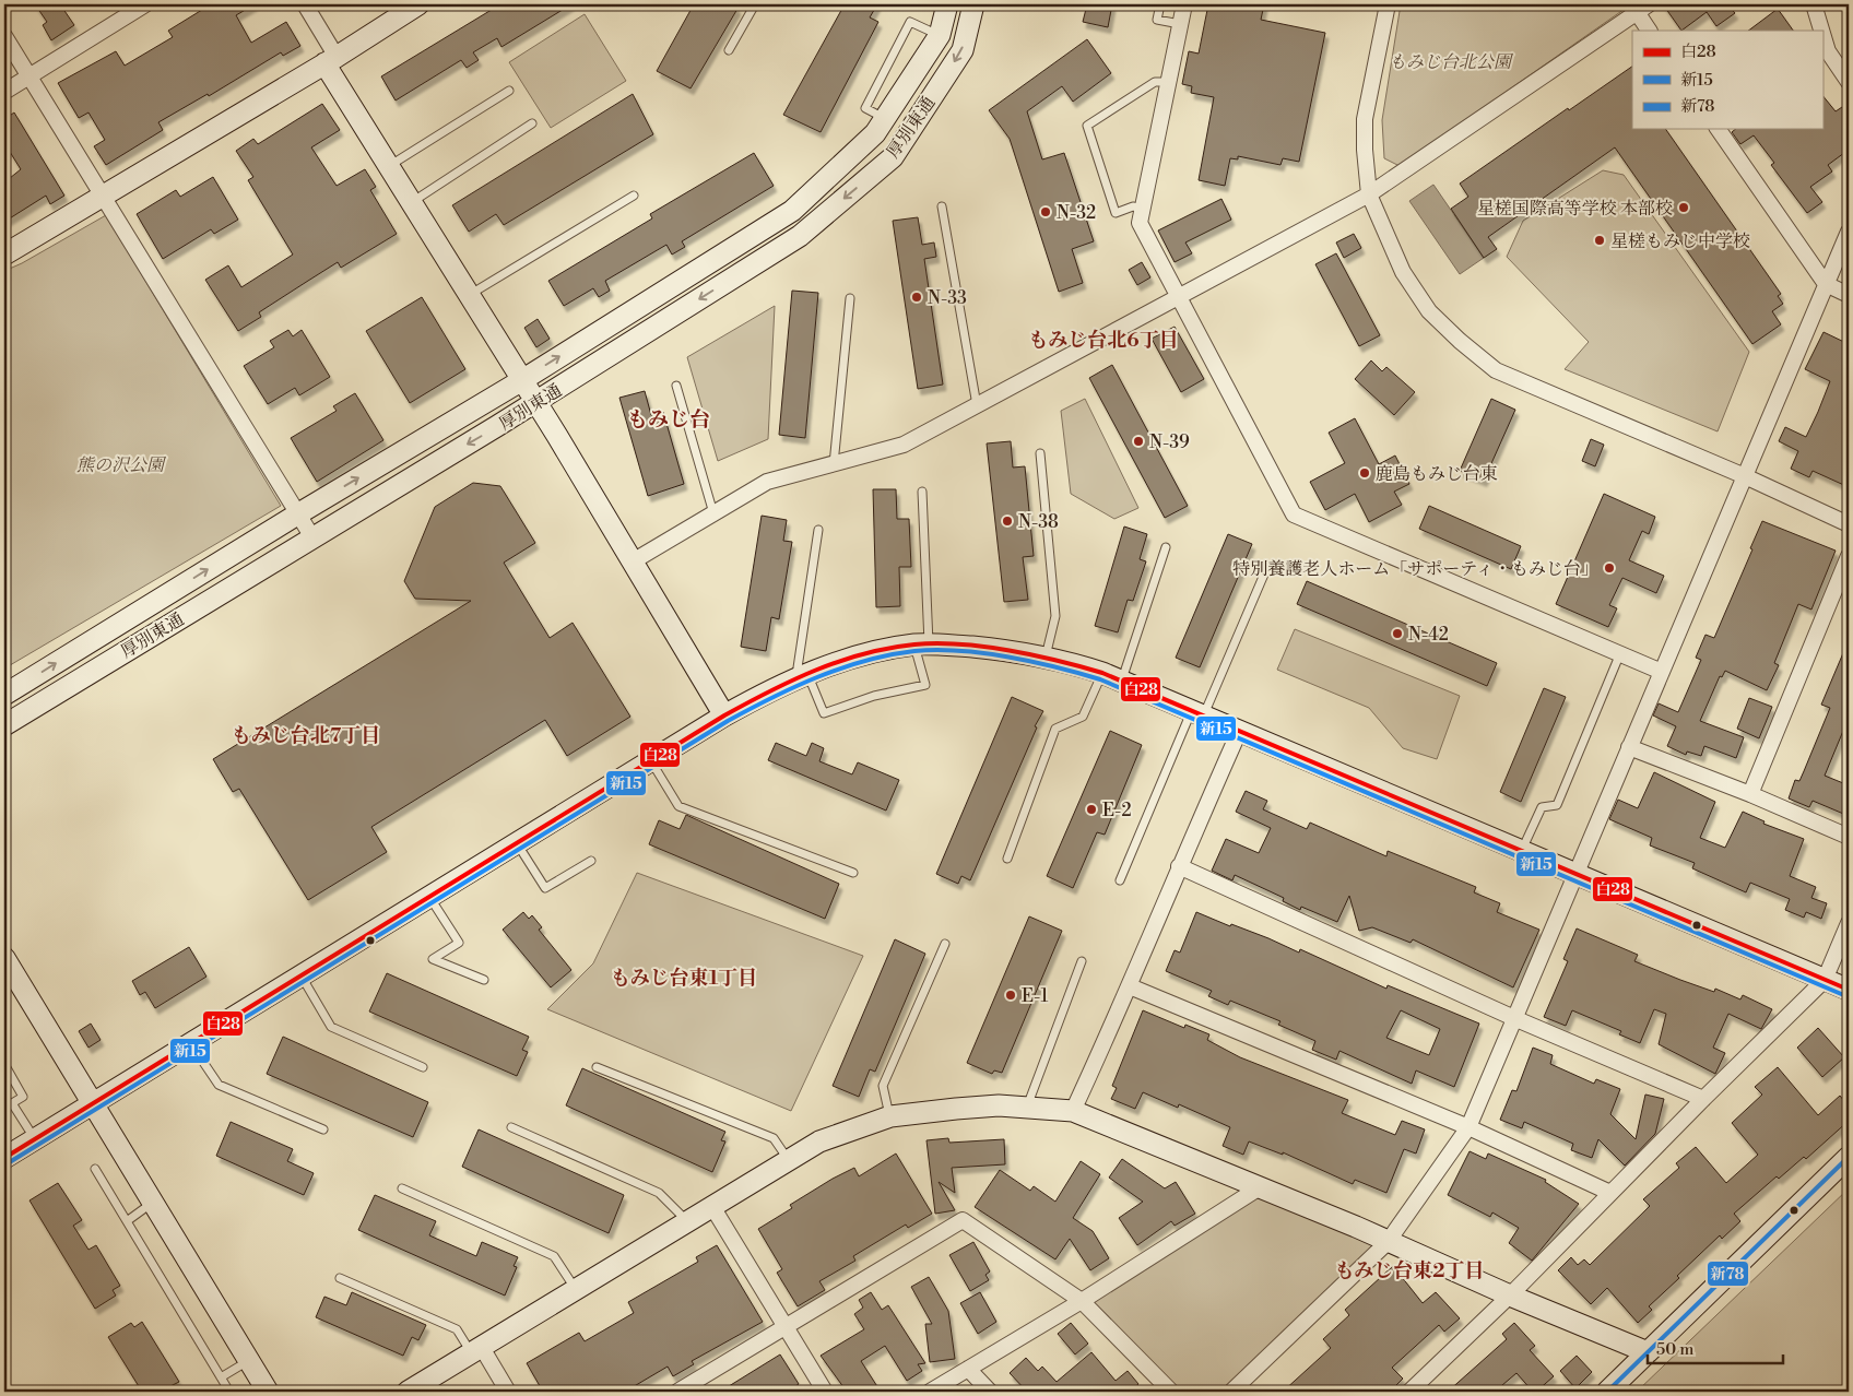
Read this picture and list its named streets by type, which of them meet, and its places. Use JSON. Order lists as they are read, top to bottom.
{
  "streets": {
    "street": ["厚別東通"]
  },
  "districts": [
    "もみじ台北6丁目",
    "もみじ台",
    "もみじ台北7丁目",
    "もみじ台東1丁目",
    "もみじ台東2丁目"
  ],
  "parks": ["もみじ台北公園", "熊の沢公園"],
  "places": [
    "星槎国際高等学校 本部校",
    "N-32",
    "星槎もみじ中学校",
    "N-33",
    "N-39",
    "鹿島もみじ台東",
    "N-38",
    "特別養護老人ホーム「サポーティ・もみじ台」",
    "N-42",
    "E-2",
    "E-1"
  ],
  "lines": ["transit line 白28", "transit line 新15", "transit line 新78"],
  "legend": ["白28", "新15", "新78"],
  "scale_bar": "50 m"
}
